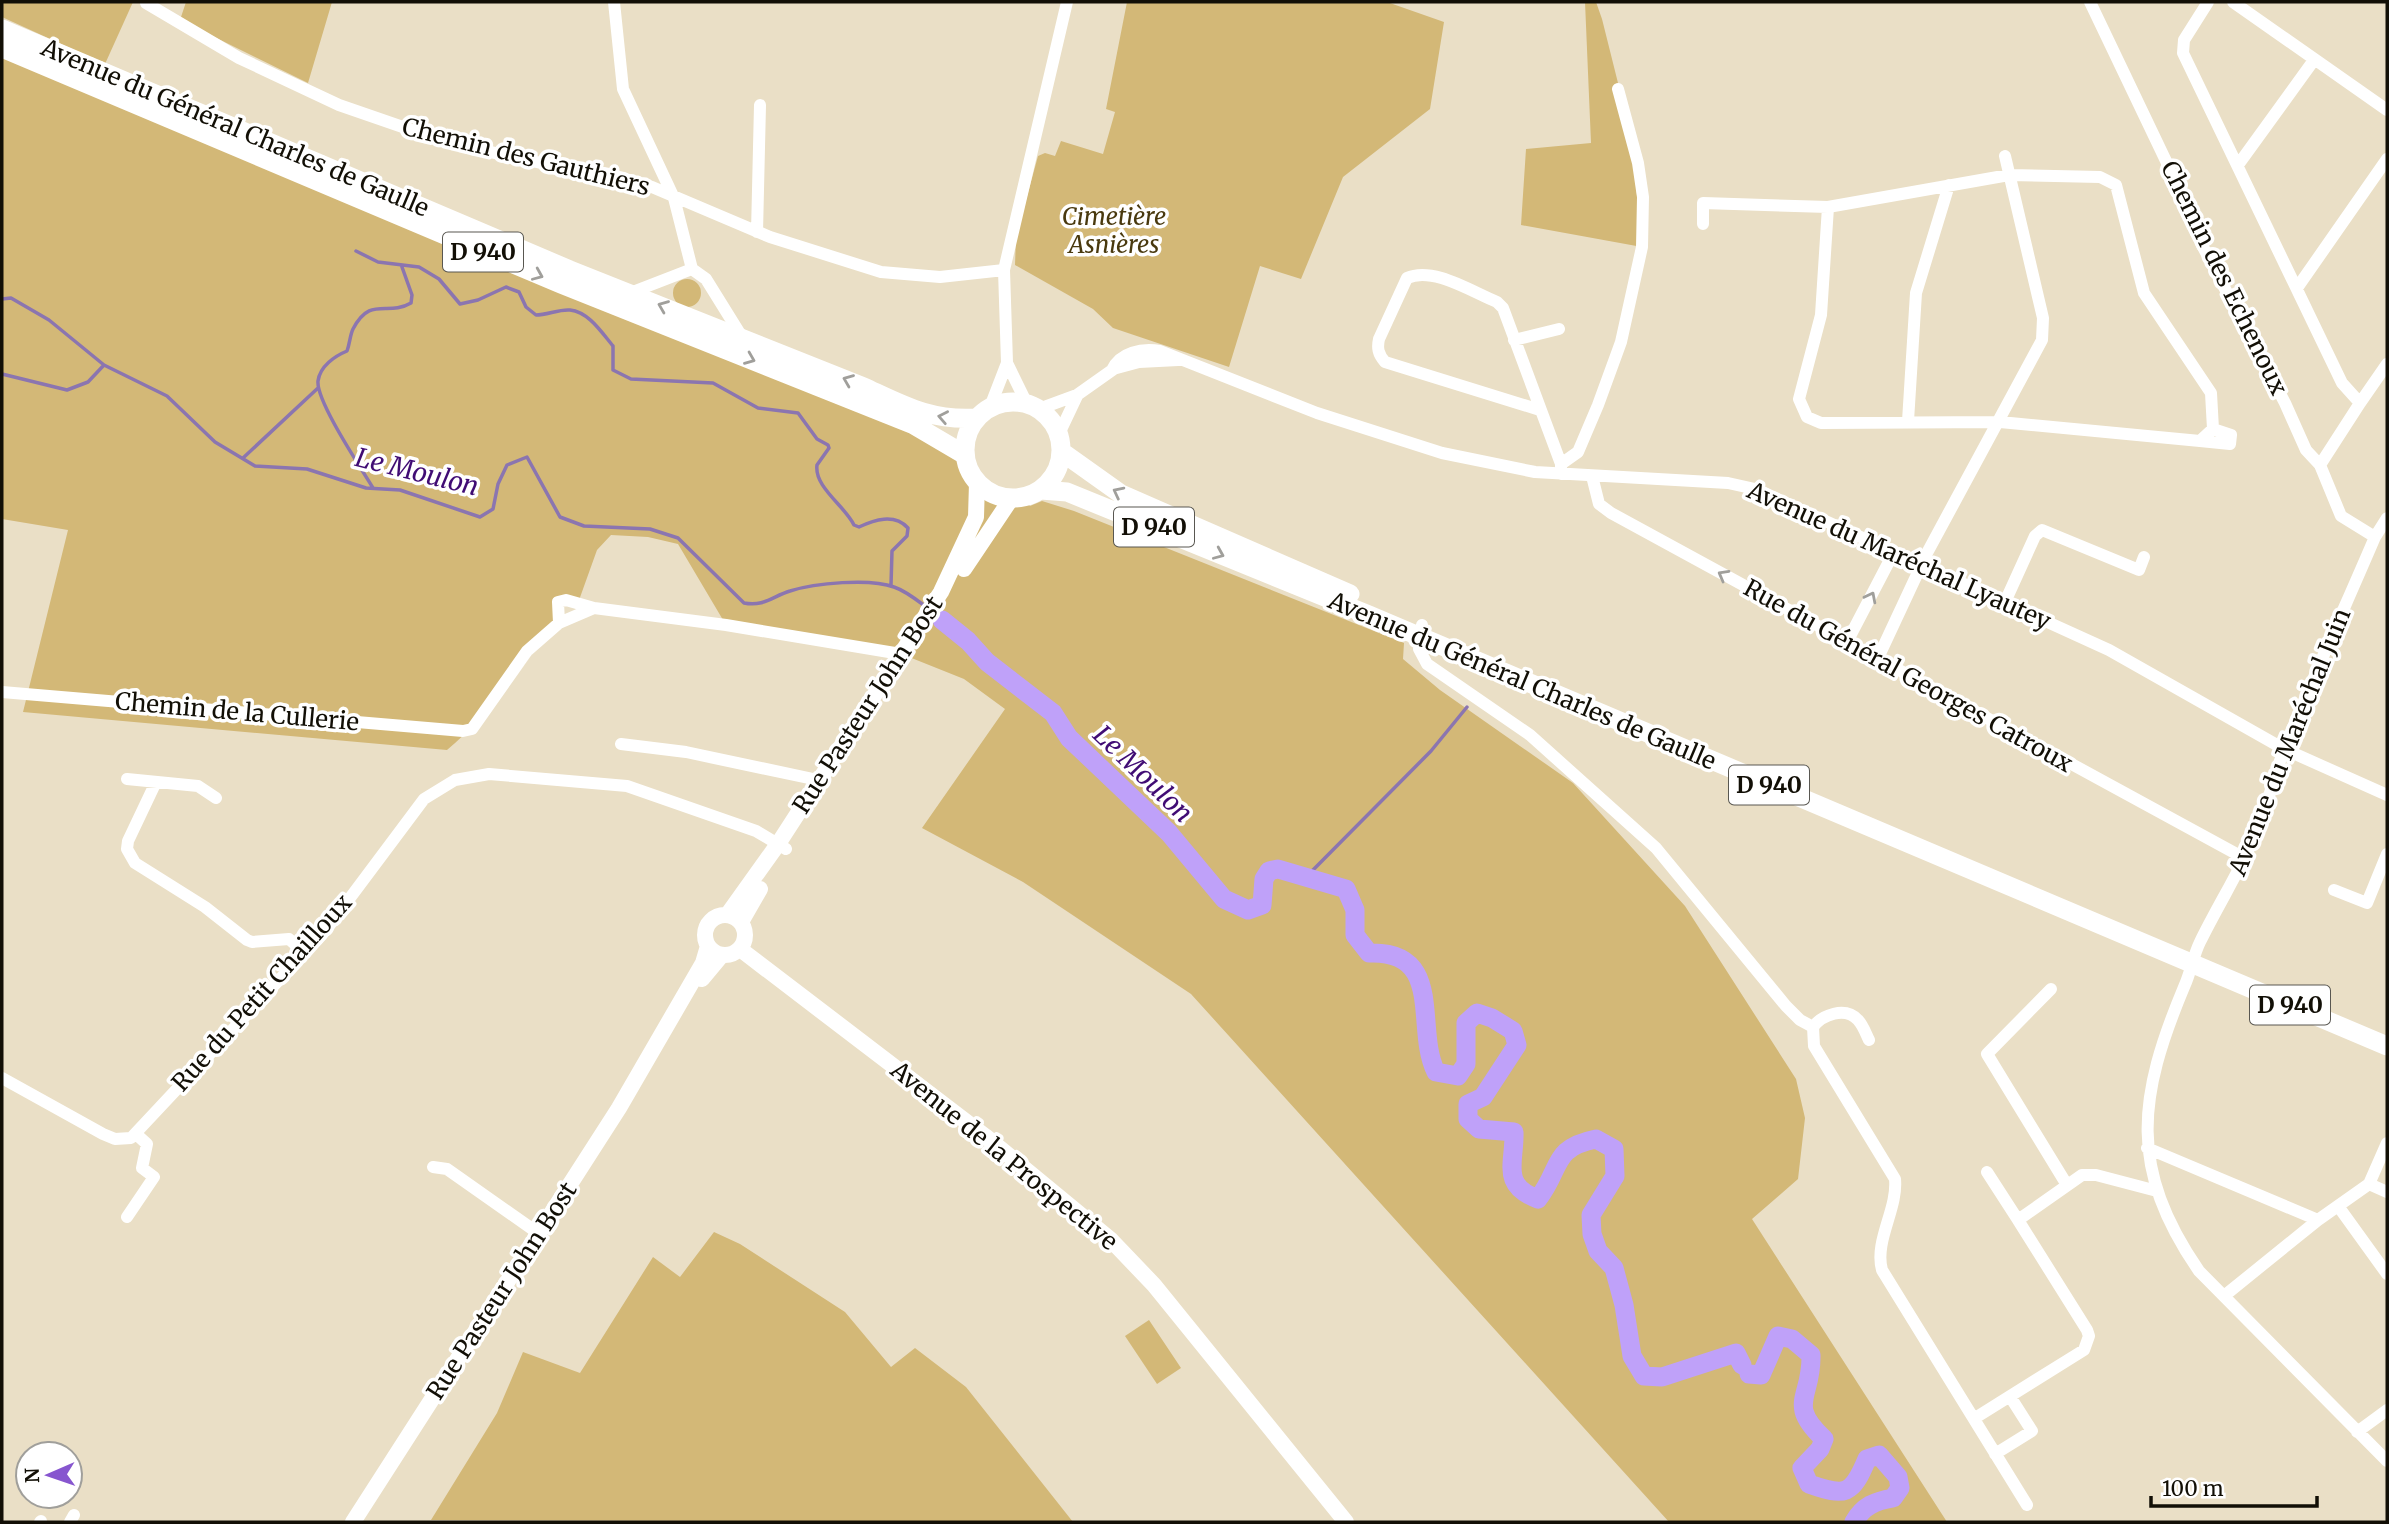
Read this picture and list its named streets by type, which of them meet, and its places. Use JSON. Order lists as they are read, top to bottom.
{
  "streets": {
    "main road": [
      "Avenue du Général Charles de Gaulle",
      "D 940",
      "Rue Pasteur John Bost",
      "Avenue de la Prospective"
    ],
    "street": [
      "Chemin des Gauthiers",
      "Chemin des Echenoux",
      "Avenue du Maréchal Lyautey",
      "Rue du Général Georges Catroux",
      "Chemin de la Cullerie",
      "Avenue du Maréchal Juin",
      "Rue du Petit Chailloux"
    ]
  },
  "crossings": [
    ["Avenue du Général Charles de Gaulle", "Avenue du Maréchal Lyautey"],
    ["Avenue du Général Charles de Gaulle", "Rue Pasteur John Bost"],
    ["Avenue du Général Charles de Gaulle", "Avenue du Maréchal Juin"],
    ["Chemin des Echenoux", "Avenue du Maréchal Juin"],
    ["Avenue du Maréchal Lyautey", "Rue du Général Georges Catroux"],
    ["Avenue du Maréchal Lyautey", "Rue Pasteur John Bost"],
    ["Avenue du Maréchal Lyautey", "Avenue du Maréchal Juin"],
    ["Rue du Général Georges Catroux", "Avenue du Maréchal Juin"],
    ["Rue Pasteur John Bost", "Rue du Petit Chailloux"],
    ["Rue Pasteur John Bost", "Avenue de la Prospective"]
  ],
  "one_way": ["Rue du Général Georges Catroux"],
  "water": ["Le Moulon"],
  "parks": ["Cimetière Asnières"],
  "scale_bar": "100 m",
  "north": "left"
}
